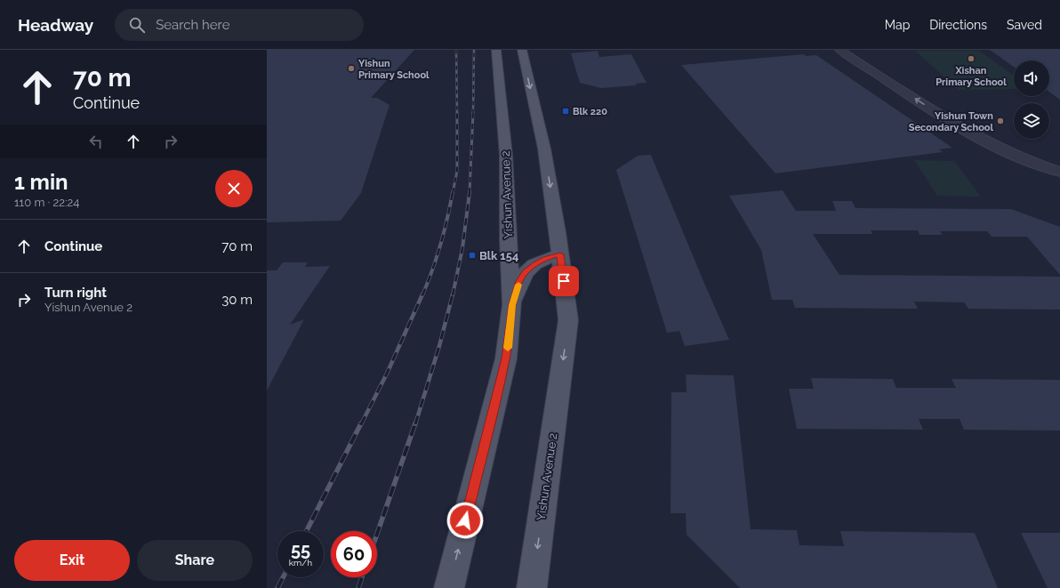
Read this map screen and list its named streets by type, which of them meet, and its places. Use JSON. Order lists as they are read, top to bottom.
{
  "streets": {
    "main road": ["Yishun Avenue 2"]
  },
  "places": {
    "other": ["Xishan Primary School", "Yishun Primary School", "Yishun Town Secondary School"],
    "transit": ["Blk 220", "Blk 154"]
  },
  "page": {
    "header": "Headway",
    "search": "Search here",
    "nav": ["Map", "Directions", "Saved"],
    "turn": ["70 m", "Continue"],
    "heading": ["1 min", "110 m · 22:24"],
    "list": [
      {
        "name": "Continue",
        "value": "70 m"
      },
      {
        "name": "Turn right",
        "note": "Yishun Avenue 2",
        "value": "30 m"
      }
    ],
    "speed": "55 km/h",
    "limit": "60",
    "buttons": ["Exit", "Share"]
  }
}
